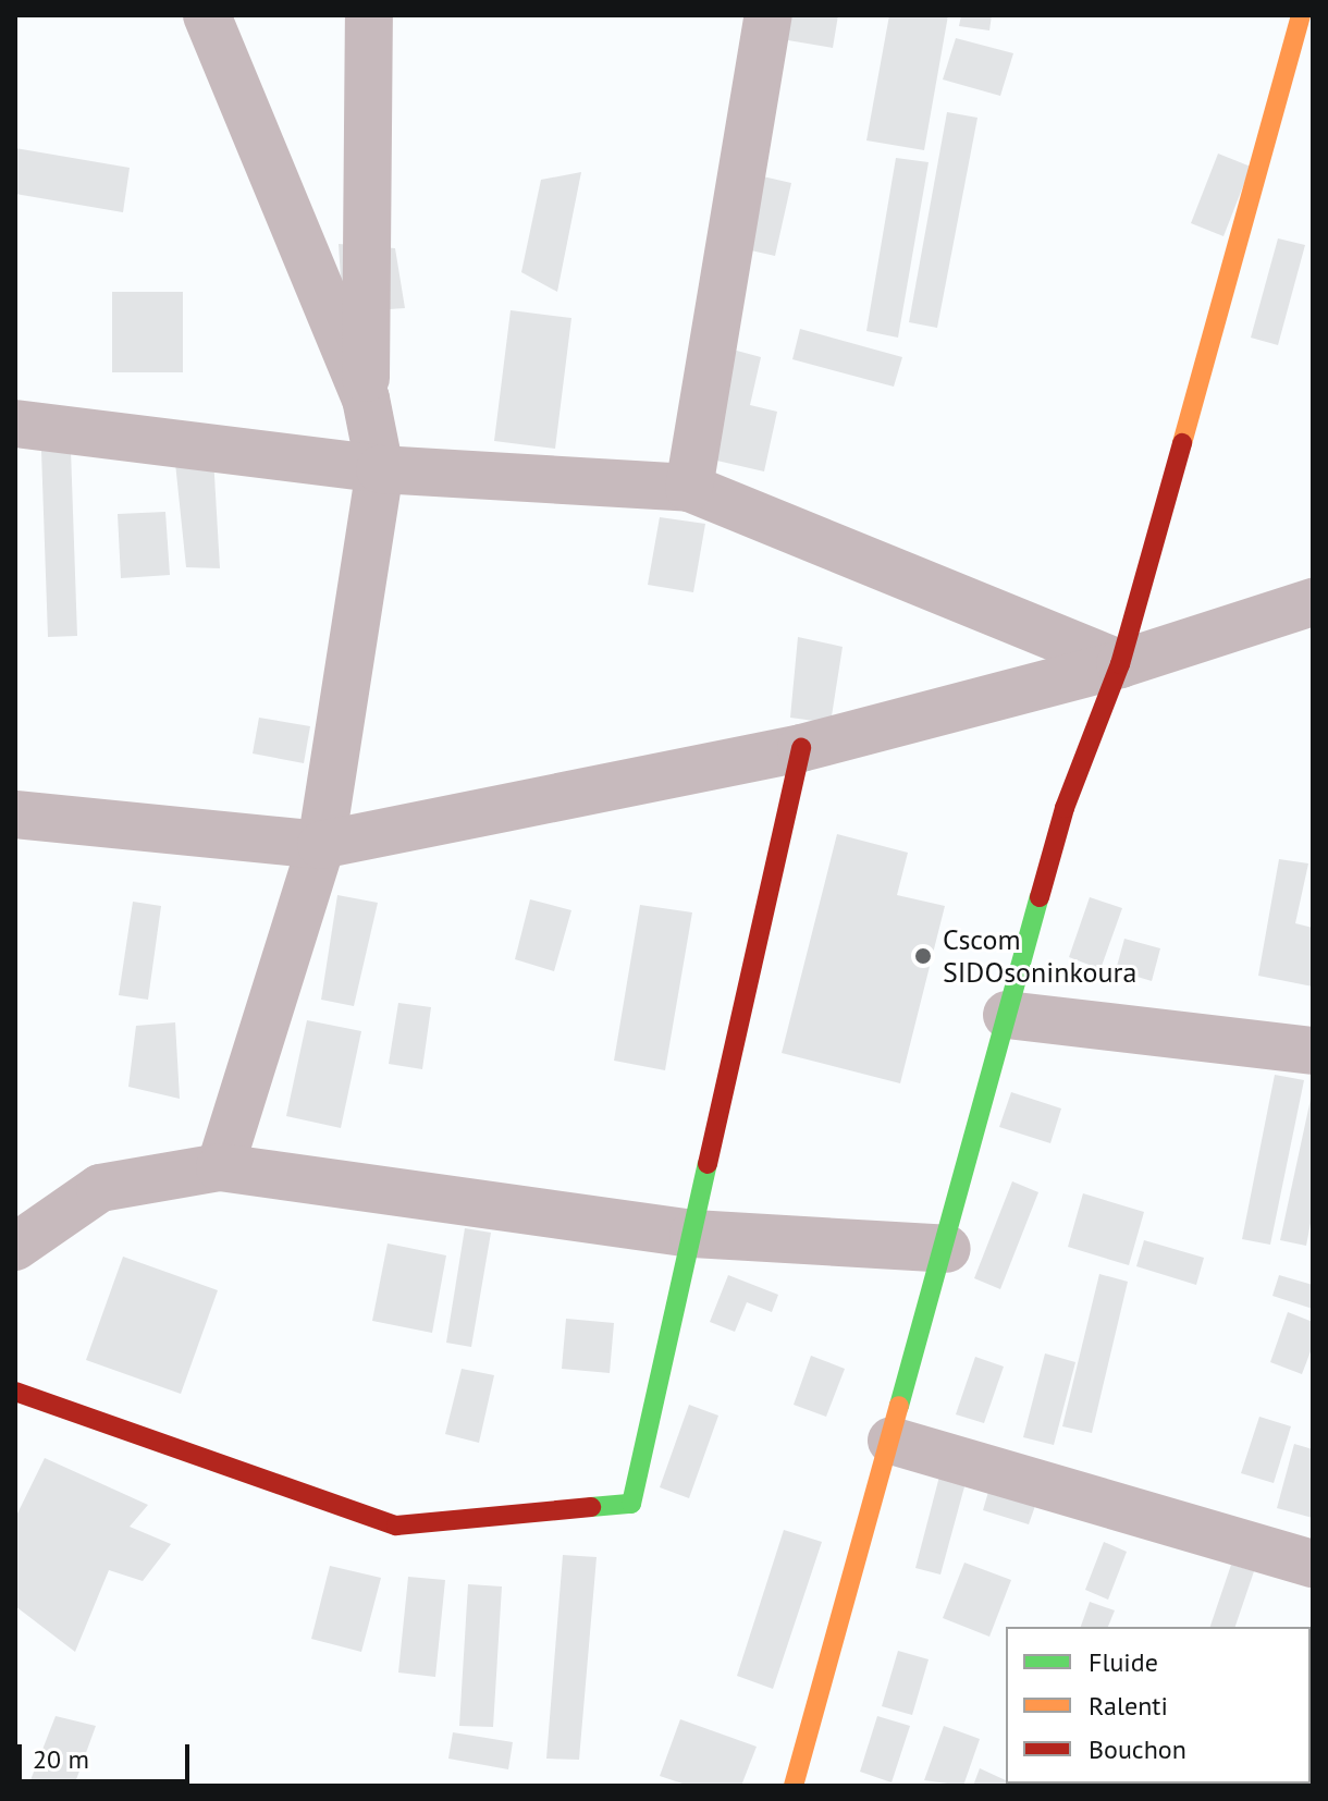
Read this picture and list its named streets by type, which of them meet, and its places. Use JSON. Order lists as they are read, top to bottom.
{
  "places": ["Cscom SIDOsoninkoura"],
  "legend": ["Fluide", "Ralenti", "Bouchon"],
  "scale_bar": "20 m"
}
